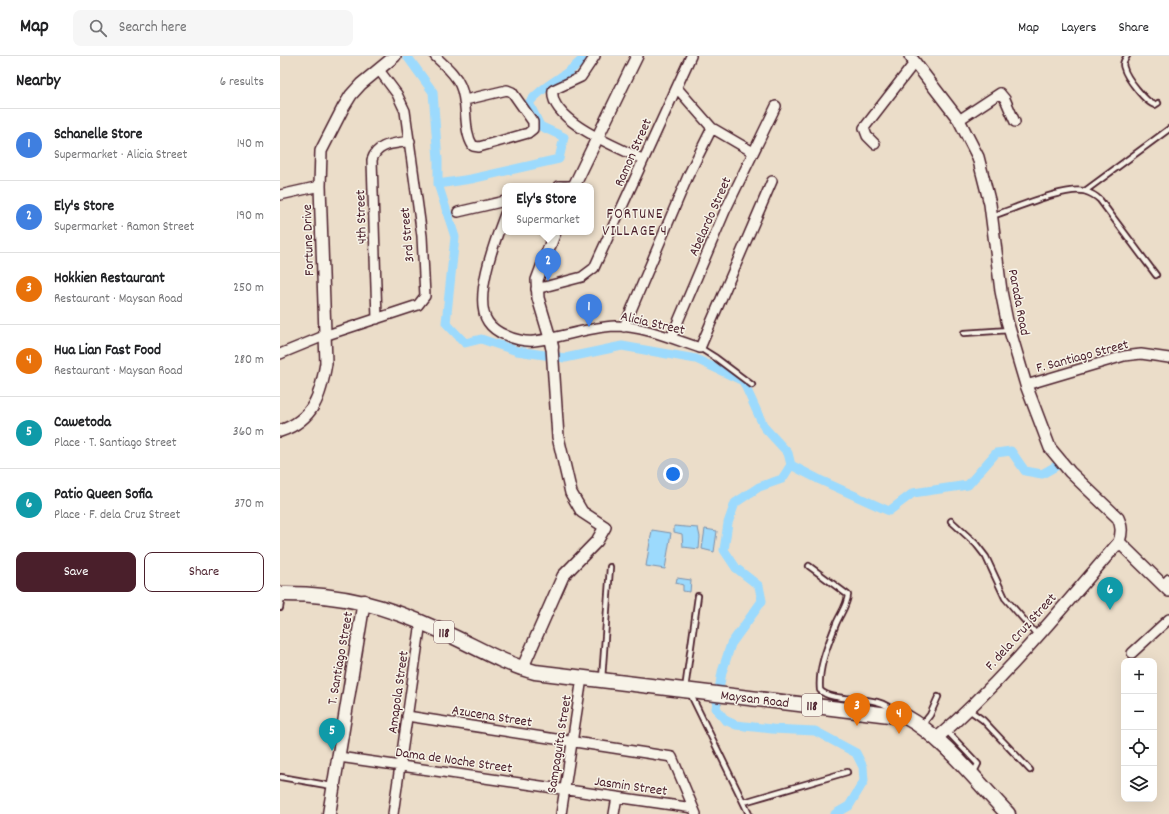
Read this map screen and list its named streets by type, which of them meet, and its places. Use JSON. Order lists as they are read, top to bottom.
{
  "streets": {
    "main road": ["118", "T. Santiago Street", "Maysan Road"],
    "street": [
      "Ramon Street",
      "Abelardo Street",
      "4th Street",
      "3rd Street",
      "Fortune Drive",
      "Parada Road",
      "Alicia Street",
      "F. Santiago Street",
      "F. dela Cruz Street",
      "Amapola Street",
      "Azucena Street",
      "Sampaguita Street",
      "Dama de Noche Street",
      "Jasmin Street"
    ]
  },
  "crossings": [
    ["Abelardo Street", "Alicia Street"],
    ["4th Street", "3rd Street"],
    ["3rd Street", "Fortune Drive"],
    ["Parada Road", "F. Santiago Street"],
    ["Parada Road", "F. dela Cruz Street"],
    ["F. dela Cruz Street", "Maysan Road"],
    ["118", "T. Santiago Street"],
    ["118", "Amapola Street"],
    ["118", "Maysan Road"],
    ["118", "Sampaguita Street"],
    ["T. Santiago Street", "Dama de Noche Street"],
    ["Amapola Street", "Azucena Street"],
    ["Amapola Street", "Dama de Noche Street"],
    ["Maysan Road", "Sampaguita Street"],
    ["Azucena Street", "Sampaguita Street"],
    ["Azucena Street", "Jasmin Street"],
    ["Sampaguita Street", "Dama de Noche Street"],
    ["Sampaguita Street", "Jasmin Street"],
    ["Dama de Noche Street", "Jasmin Street"]
  ],
  "districts": ["FORTUNE VILLAGE 4"],
  "page": {
    "header": "Map",
    "search": "Search here",
    "nav": ["Map", "Layers", "Share"],
    "heading": ["Nearby", "6 results"],
    "list": [
      {
        "mark": "1",
        "name": "Schanelle Store",
        "note": "Supermarket · Alicia Street",
        "value": "140 m"
      },
      {
        "mark": "2",
        "name": "Ely's Store",
        "note": "Supermarket · Ramon Street",
        "value": "190 m"
      },
      {
        "mark": "3",
        "name": "Hokkien Restaurant",
        "note": "Restaurant · Maysan Road",
        "value": "250 m"
      },
      {
        "mark": "4",
        "name": "Hua Lian Fast Food",
        "note": "Restaurant · Maysan Road",
        "value": "280 m"
      },
      {
        "mark": "5",
        "name": "Cawetoda",
        "note": "Place · T. Santiago Street",
        "value": "360 m"
      },
      {
        "mark": "6",
        "name": "Patio Queen Sofia",
        "note": "Place · F. dela Cruz Street",
        "value": "370 m"
      }
    ],
    "popup": ["Ely's Store", "Supermarket"],
    "pins": [
      "2",
      "1",
      "6",
      "3",
      "4",
      "5"
    ],
    "buttons": ["Save", "Share"],
    "map_buttons": ["+", "−"]
  }
}
